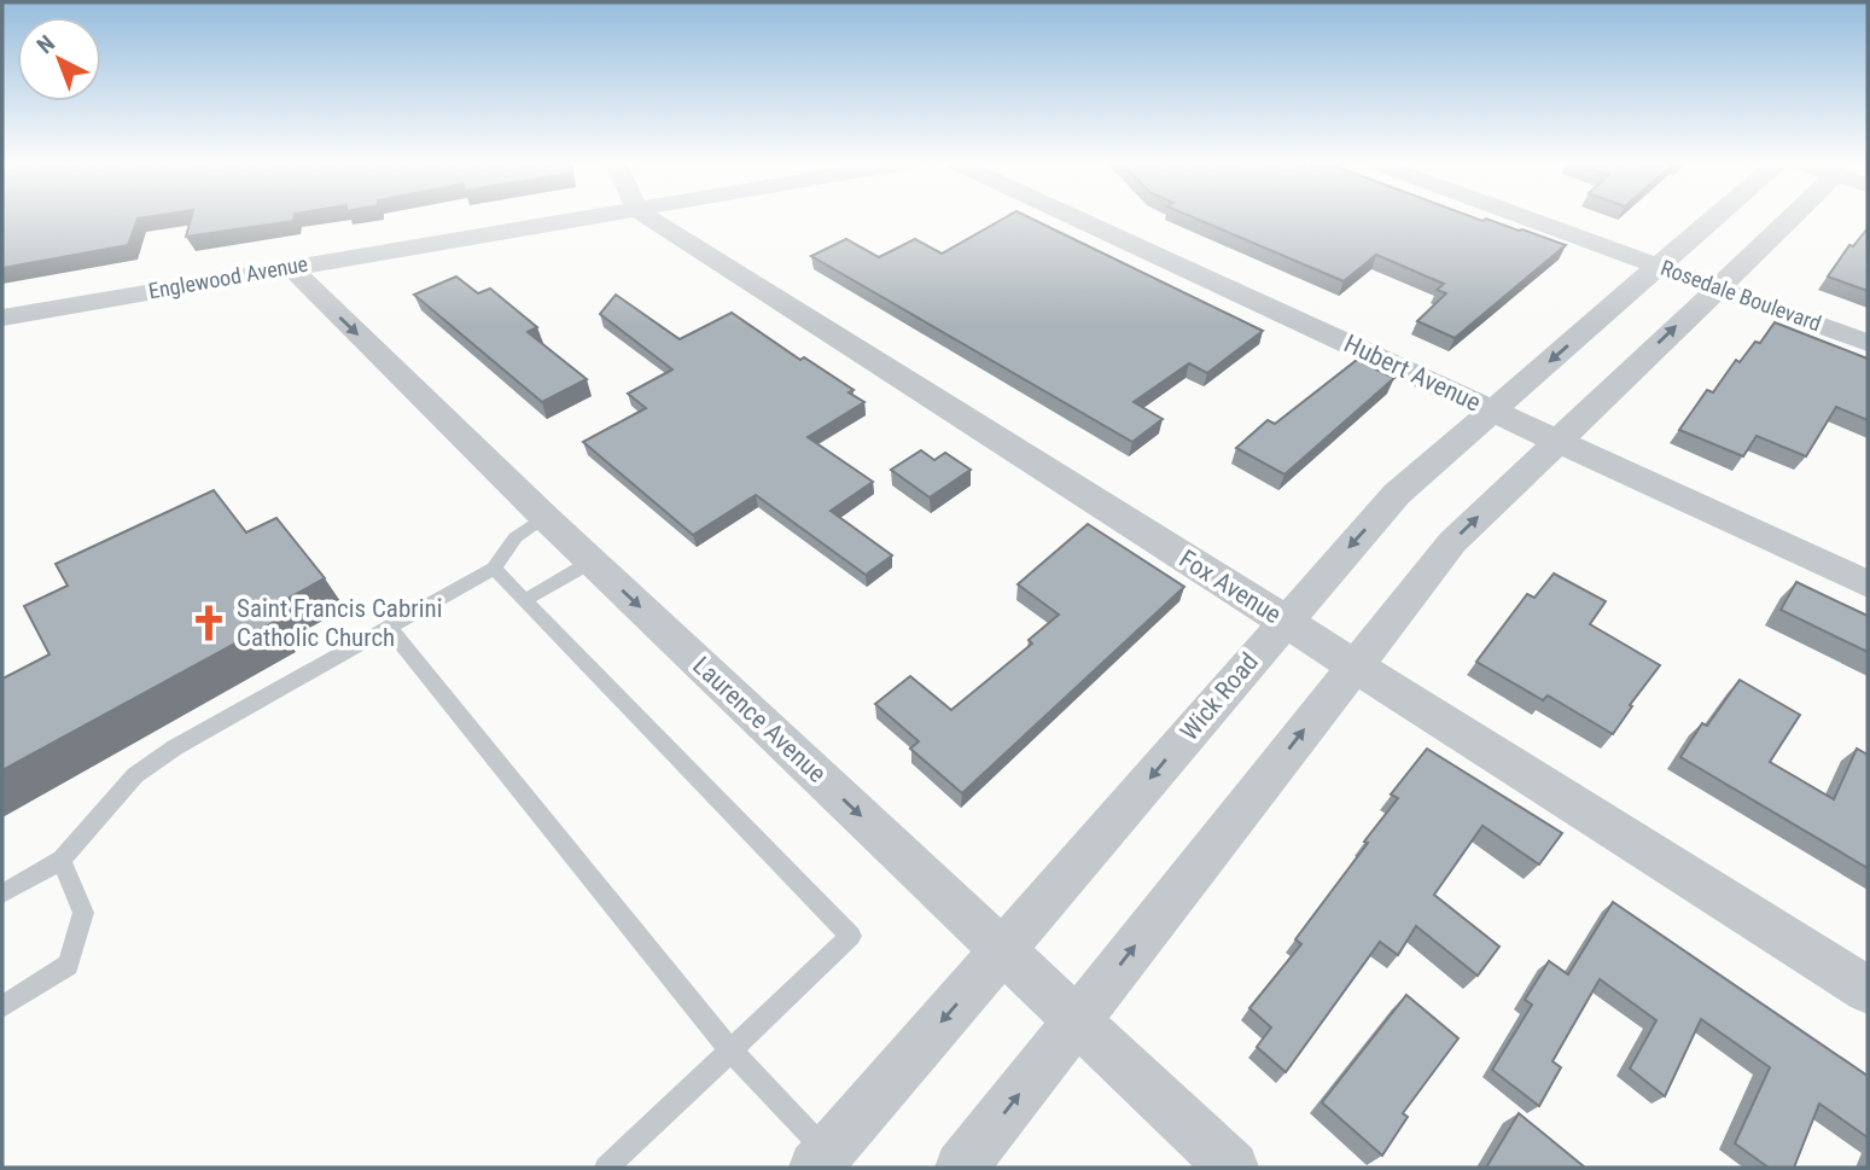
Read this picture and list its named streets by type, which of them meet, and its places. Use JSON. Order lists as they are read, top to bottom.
{
  "streets": {
    "street": [
      "Englewood Avenue",
      "Rosedale Boulevard",
      "Hubert Avenue",
      "Fox Avenue",
      "Wick Road",
      "Laurence Avenue"
    ]
  },
  "crossings": [
    ["Englewood Avenue", "Laurence Avenue"],
    ["Rosedale Boulevard", "Wick Road"],
    ["Hubert Avenue", "Wick Road"],
    ["Fox Avenue", "Wick Road"],
    ["Wick Road", "Laurence Avenue"]
  ],
  "one_way": ["Laurence Avenue"],
  "places": {
    "church": ["Saint Francis Cabrini Catholic Church"]
  },
  "north": "top left"
}
